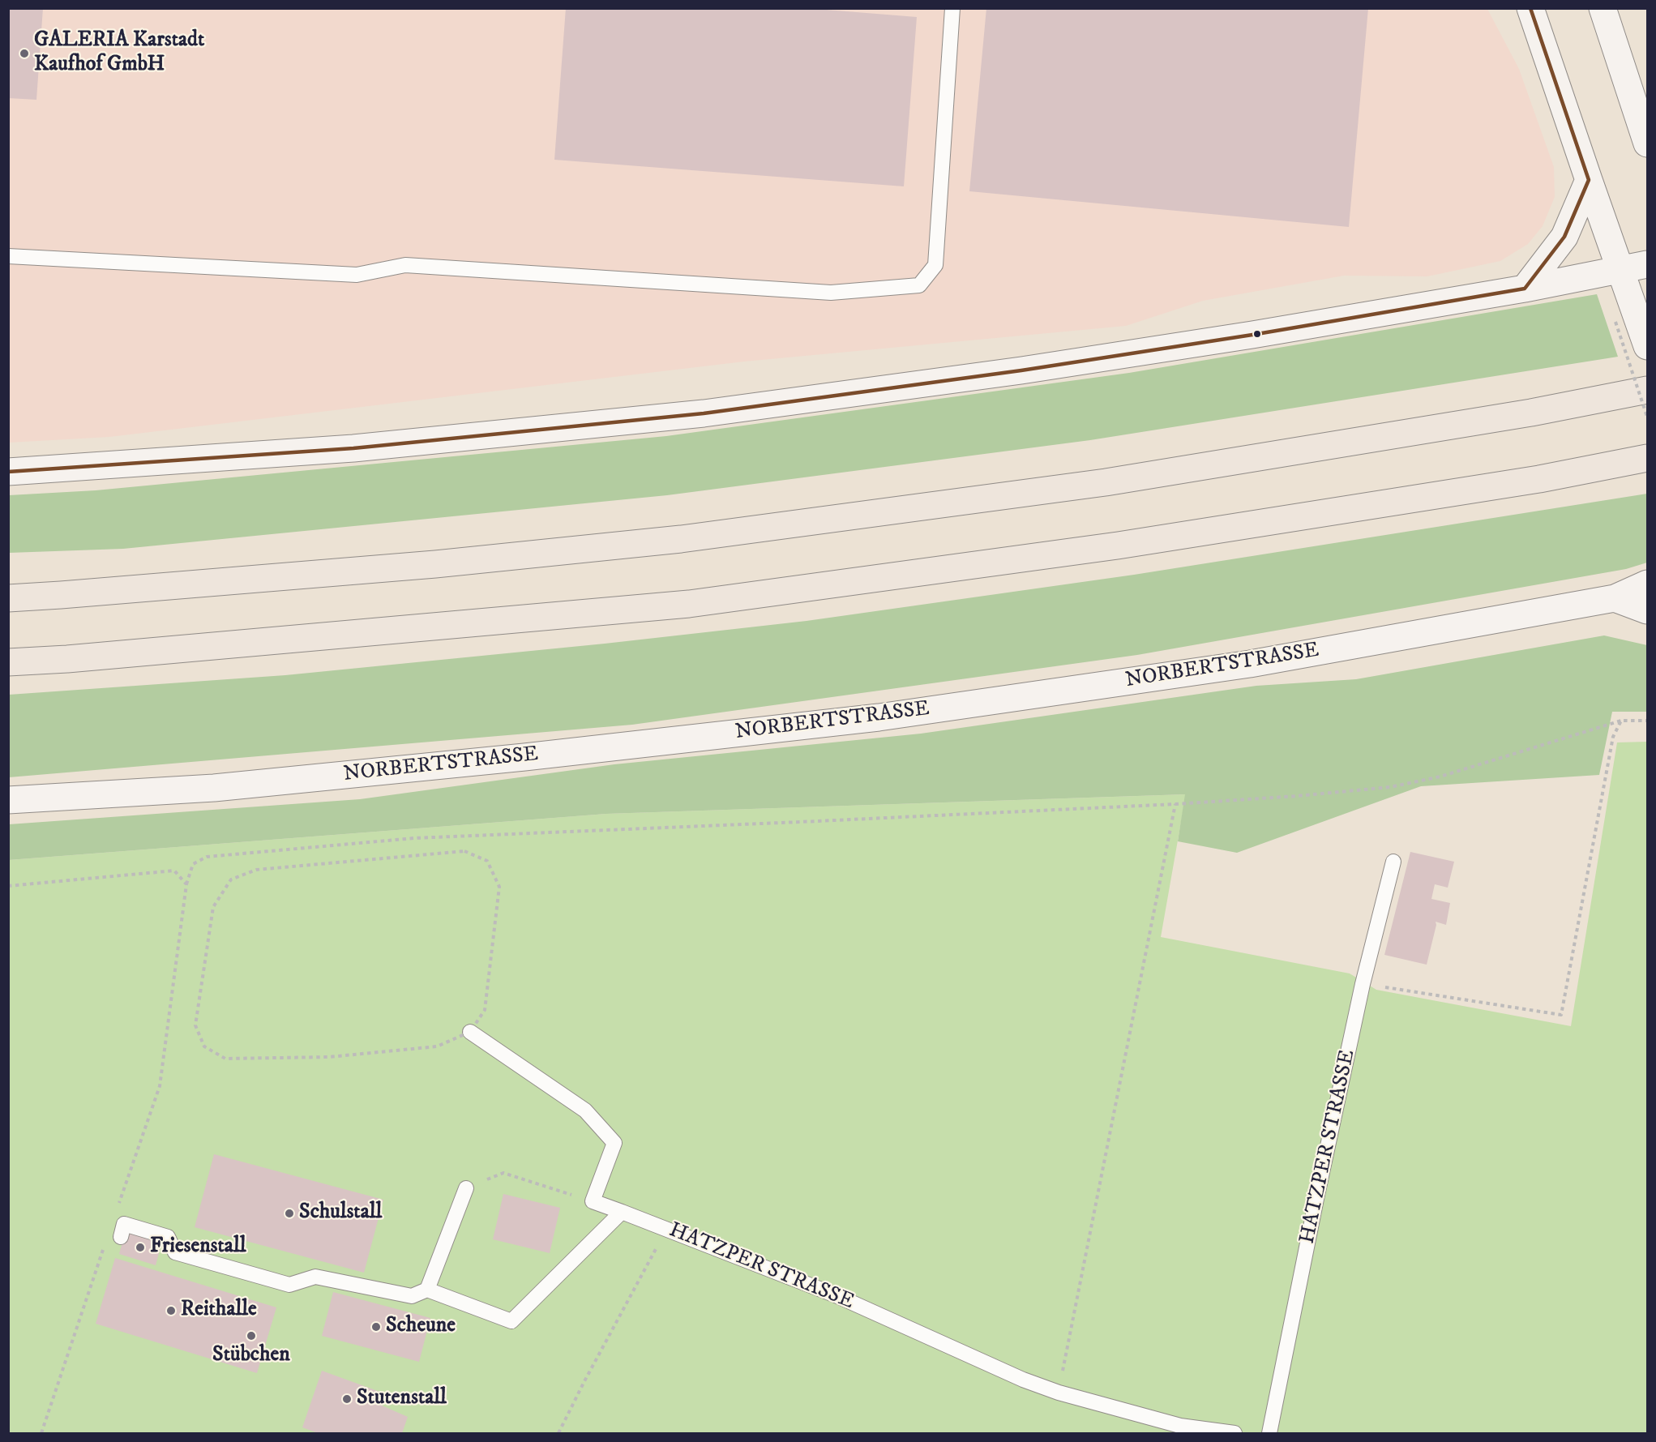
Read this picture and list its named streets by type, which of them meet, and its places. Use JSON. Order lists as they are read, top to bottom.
{
  "streets": {
    "main road": ["NORBERTSTRASSE"],
    "lane": ["HATZPER STRASSE"]
  },
  "places": [
    "GALERIA Karstadt Kaufhof GmbH",
    "Schulstall",
    "Friesenstall",
    "Reithalle",
    "Scheune",
    "Stübchen",
    "Stutenstall"
  ]
}
